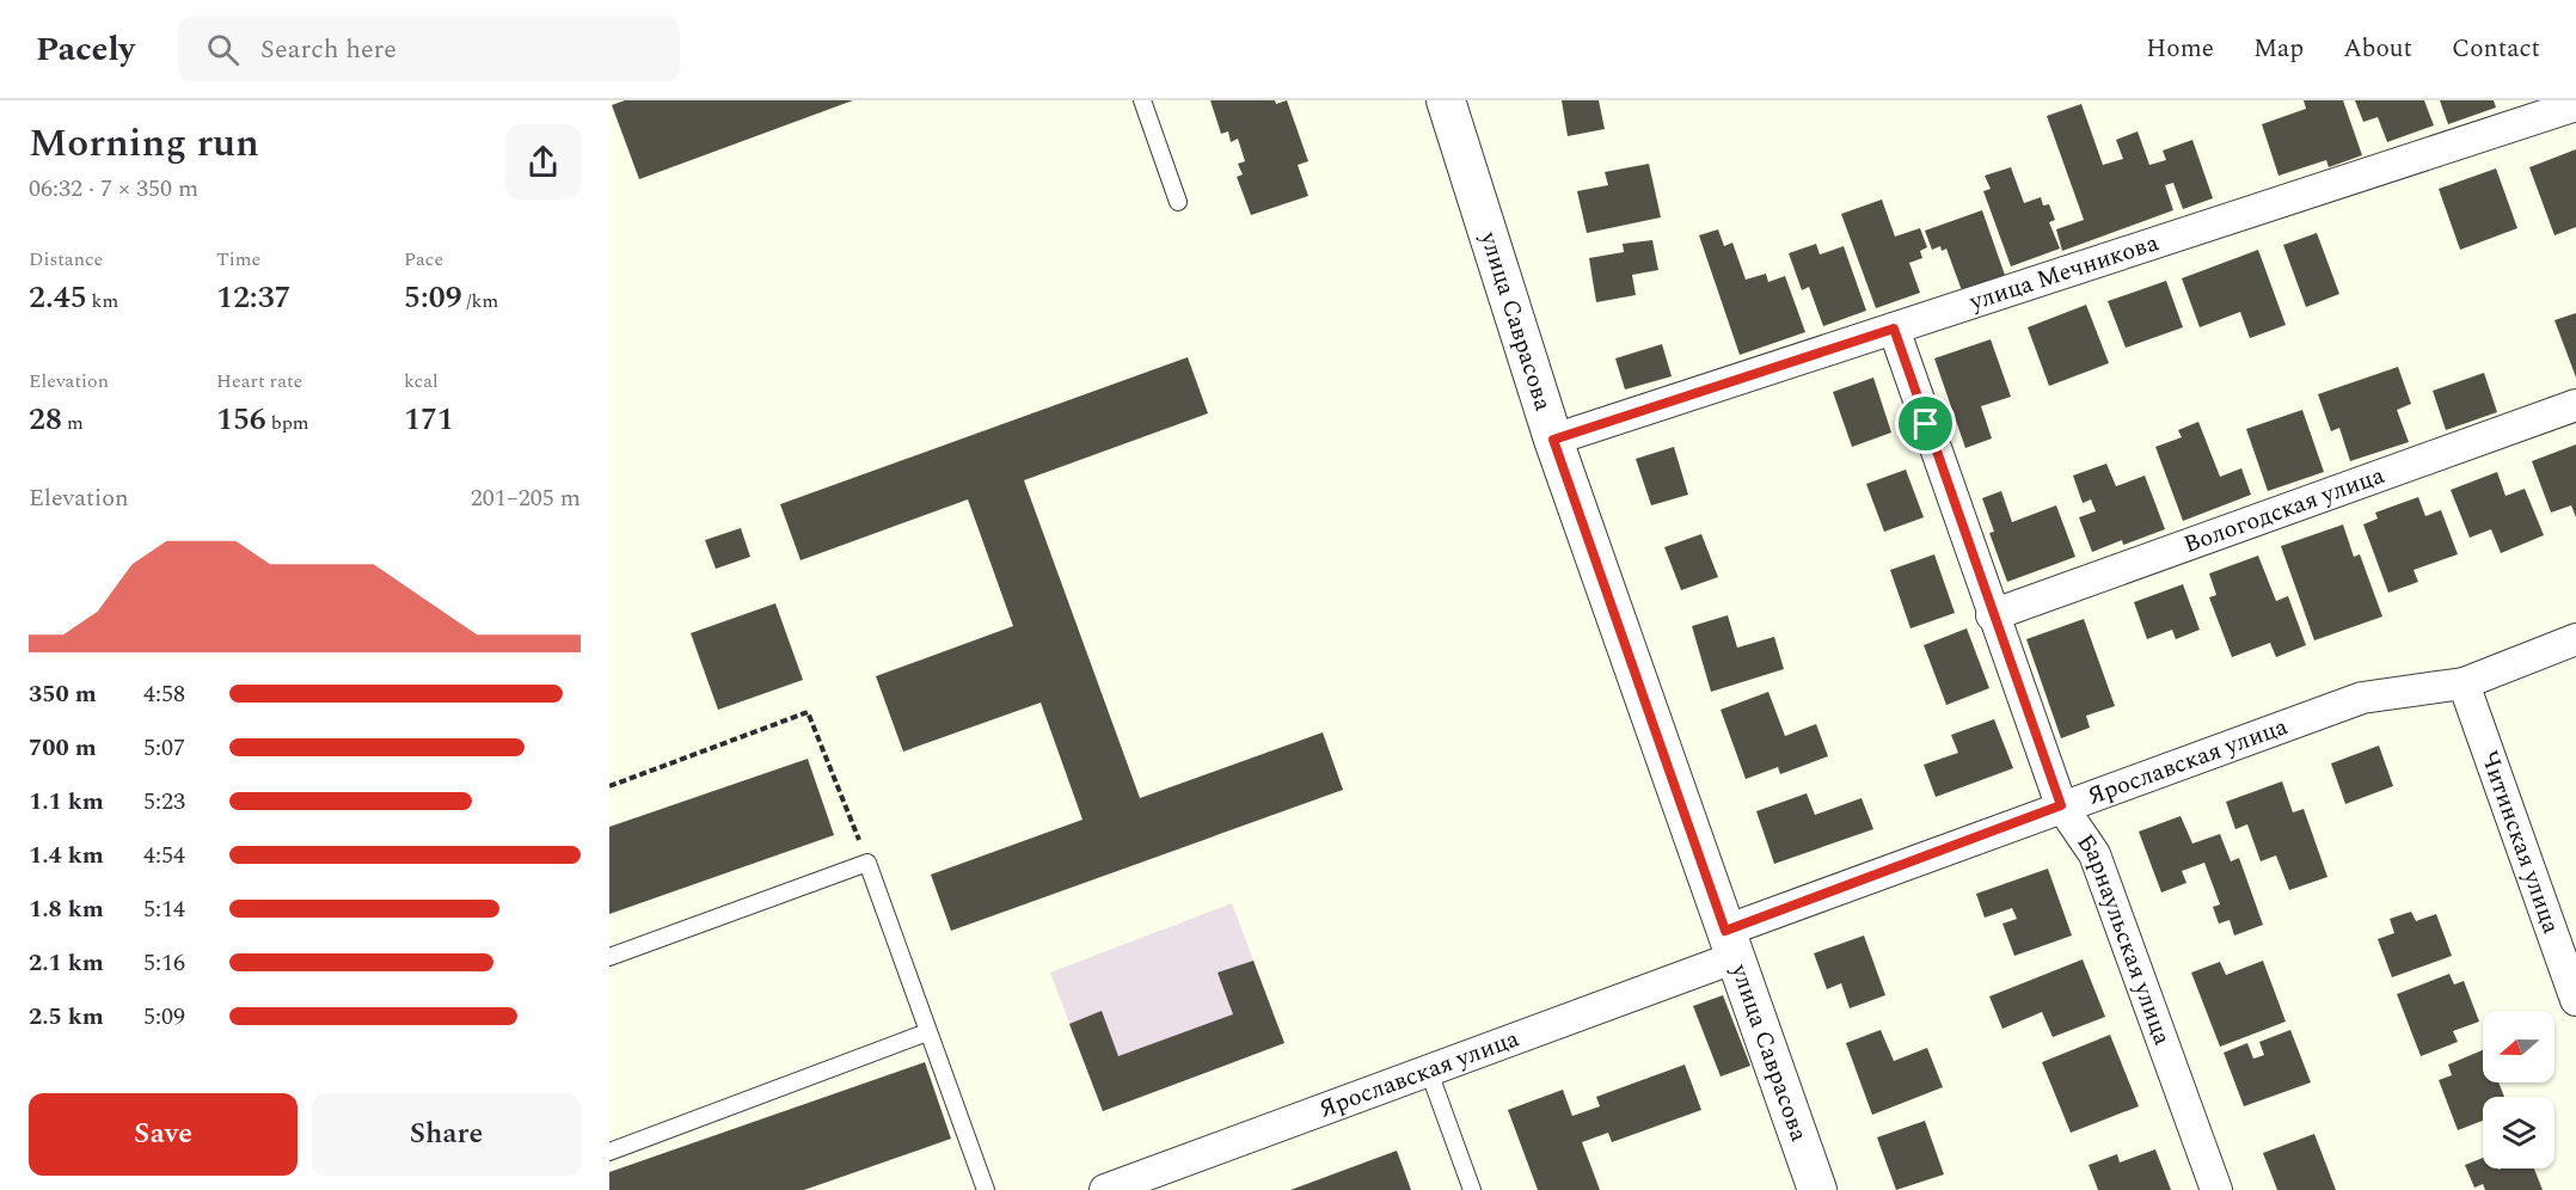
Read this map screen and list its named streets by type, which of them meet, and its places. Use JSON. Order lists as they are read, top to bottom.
{
  "streets": {
    "street": [
      "улица Мечникова",
      "улица Саврасова",
      "Вологодская улица",
      "Ярославская улица",
      "Читинская улица",
      "Барнаульская улица"
    ]
  },
  "crossings": [
    ["улица Мечникова", "улица Саврасова"],
    ["улица Мечникова", "Барнаульская улица"],
    ["улица Саврасова", "Ярославская улица"],
    ["Вологодская улица", "Барнаульская улица"],
    ["Ярославская улица", "Читинская улица"],
    ["Ярославская улица", "Барнаульская улица"]
  ],
  "north": "left",
  "page": {
    "header": "Pacely",
    "search": "Search here",
    "nav": [
      "Home",
      "Map",
      "About",
      "Contact"
    ],
    "heading": ["Morning run", "06:32 · 7 × 350 m"],
    "stats": [
      ["Distance", "2.45 km"],
      ["Time", "12:37"],
      ["Pace", "5:09 /km"],
      ["Elevation", "28 m"],
      ["Heart rate", "156 bpm"],
      ["kcal", "171"]
    ],
    "chart": ["Elevation", "201–205 m"],
    "list": [
      {
        "name": "350 m",
        "note": "4:58"
      },
      {
        "name": "700 m",
        "note": "5:07"
      },
      {
        "name": "1.1 km",
        "note": "5:23"
      },
      {
        "name": "1.4 km",
        "note": "4:54"
      },
      {
        "name": "1.8 km",
        "note": "5:14"
      },
      {
        "name": "2.1 km",
        "note": "5:16"
      },
      {
        "name": "2.5 km",
        "note": "5:09"
      }
    ],
    "buttons": ["Save", "Share"]
  }
}
